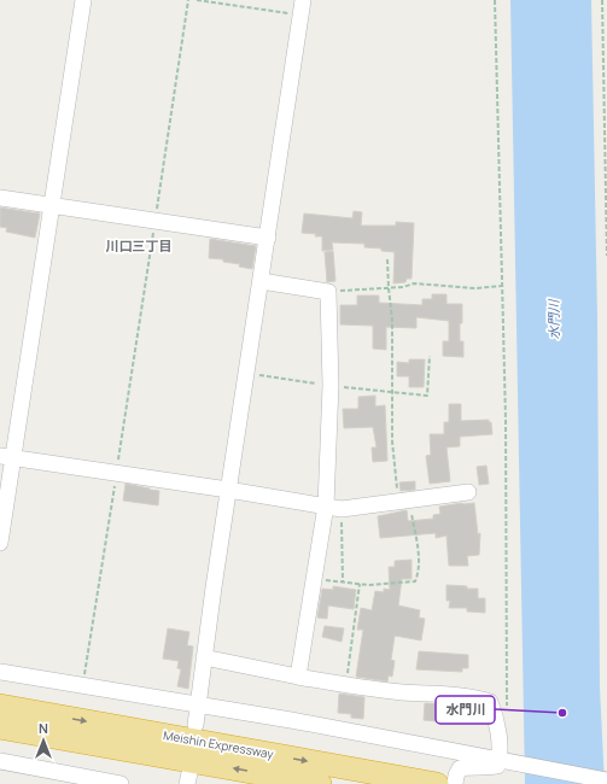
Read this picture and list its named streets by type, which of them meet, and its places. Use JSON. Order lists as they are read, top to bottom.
{
  "streets": {
    "highway": ["Meishin Expressway"]
  },
  "districts": ["川口三丁目"],
  "water": ["水門川"],
  "places": ["水門川"],
  "north": "top"
}
